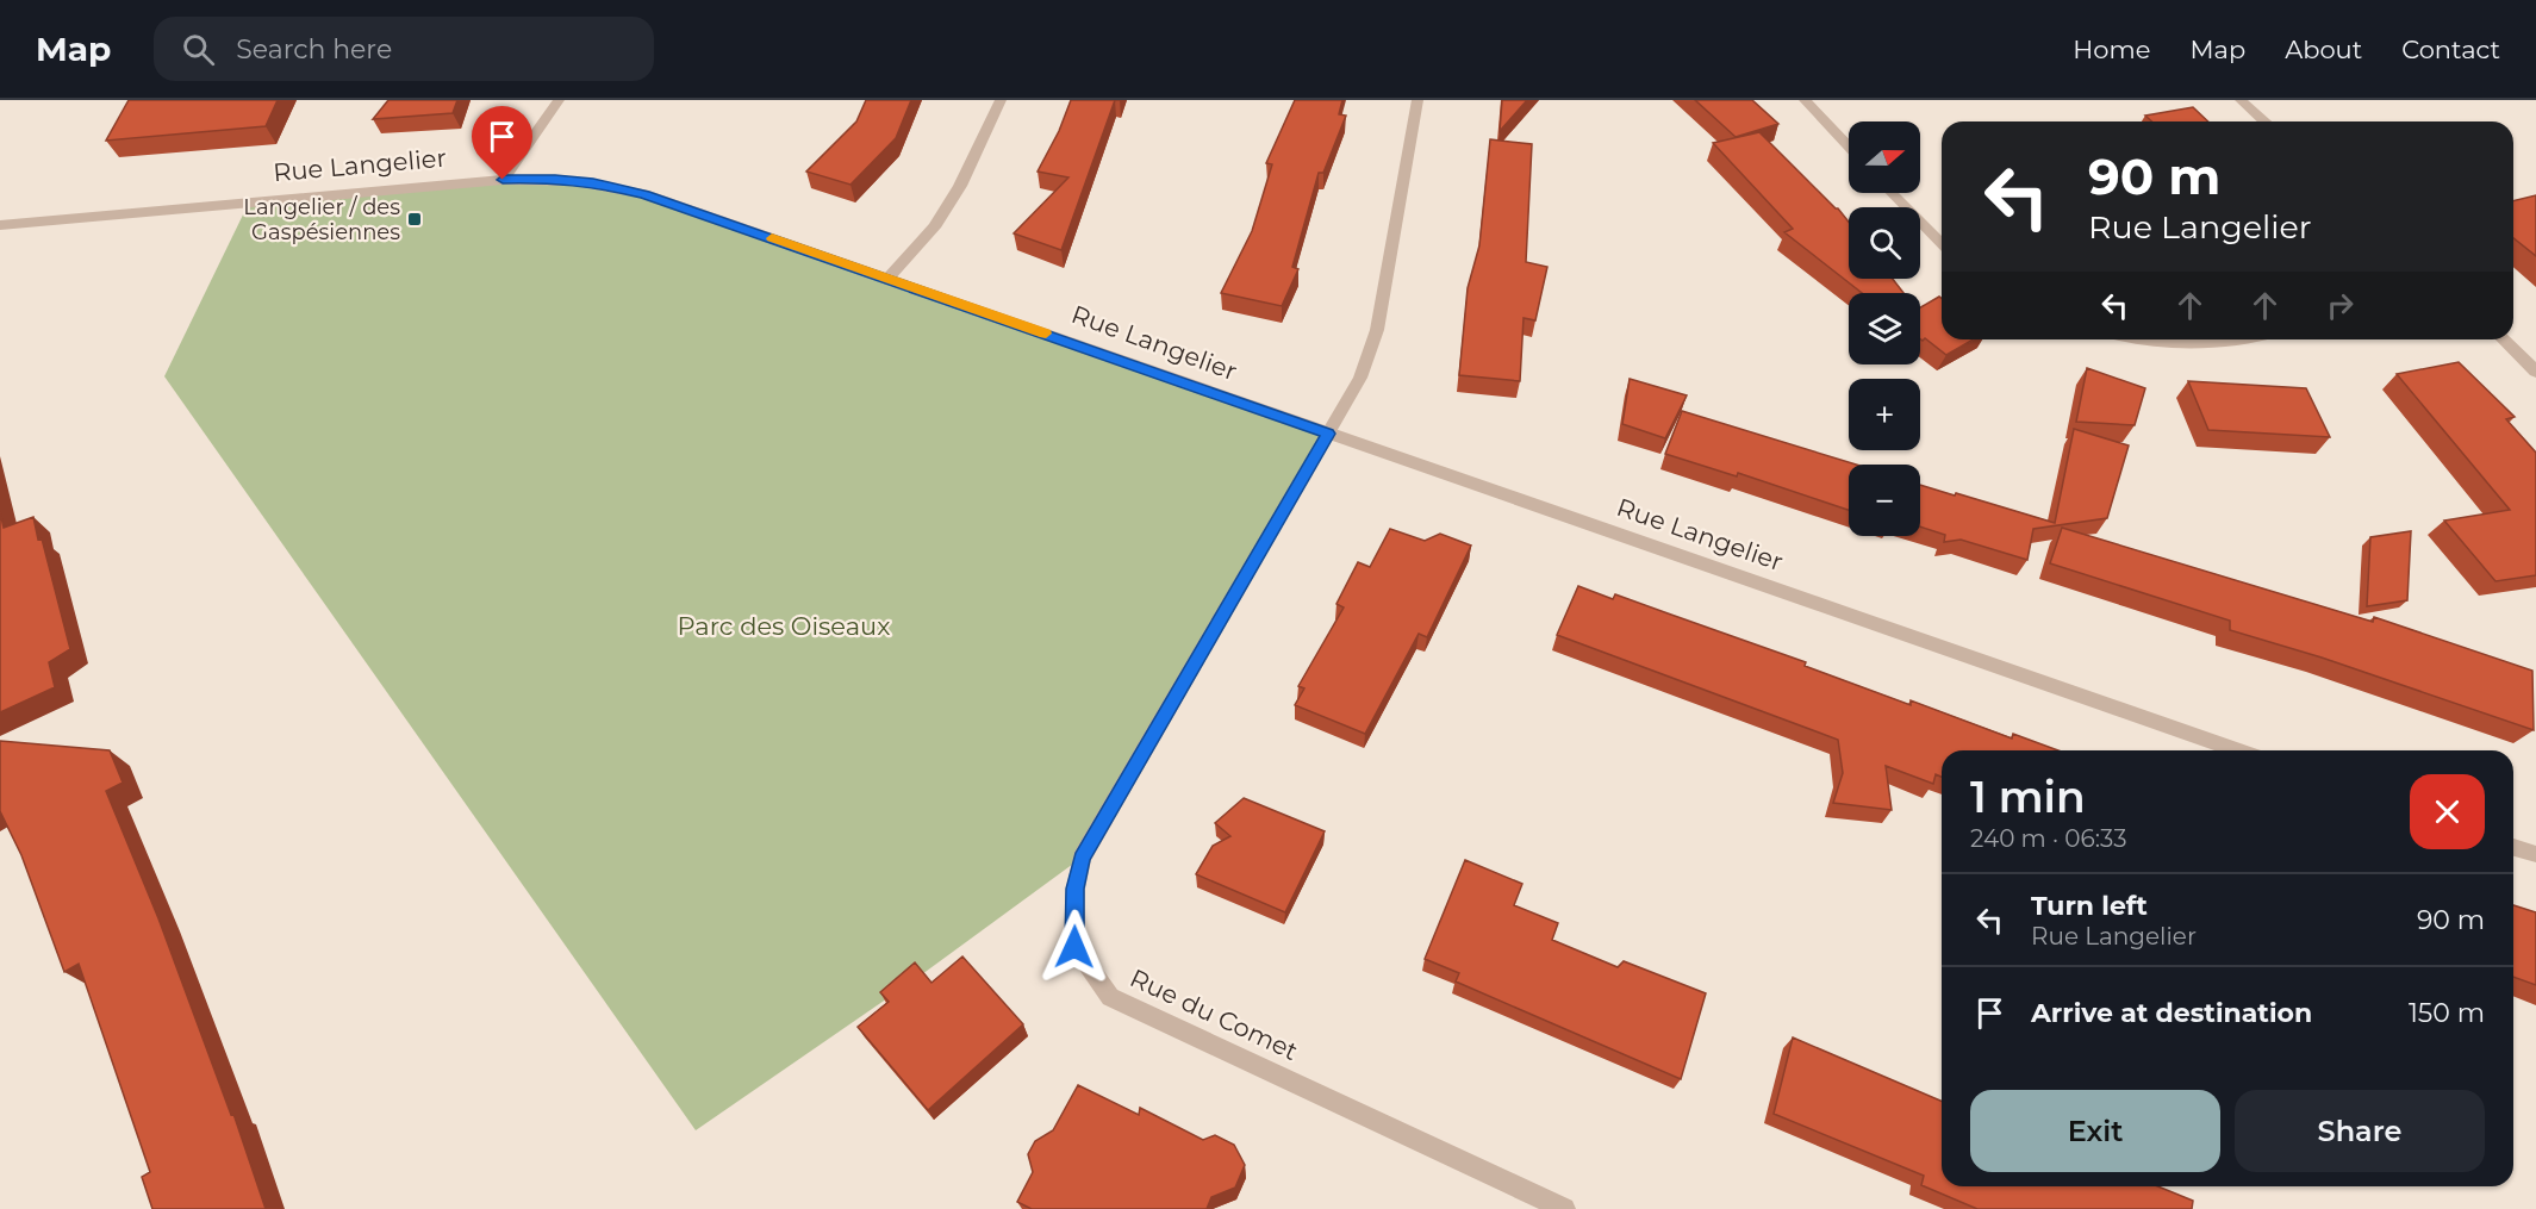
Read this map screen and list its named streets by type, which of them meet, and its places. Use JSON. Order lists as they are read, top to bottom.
{
  "streets": {
    "street": ["Rue Langelier", "Rue du Comet"]
  },
  "crossings": [
    ["Rue Langelier", "Rue du Comet"]
  ],
  "parks": ["Parc des Oiseaux"],
  "places": {
    "transit": ["Langelier / des Gaspésiennes"]
  },
  "north": "right",
  "page": {
    "header": "Map",
    "search": "Search here",
    "nav": [
      "Home",
      "Map",
      "About",
      "Contact"
    ],
    "map_buttons": ["+", "−"],
    "turn": ["90 m", "Rue Langelier"],
    "heading": ["1 min", "240 m · 06:33"],
    "list": [
      {
        "name": "Turn left",
        "note": "Rue Langelier",
        "value": "90 m"
      },
      {
        "name": "Arrive at destination",
        "value": "150 m"
      }
    ],
    "buttons": ["Exit", "Share"]
  }
}
